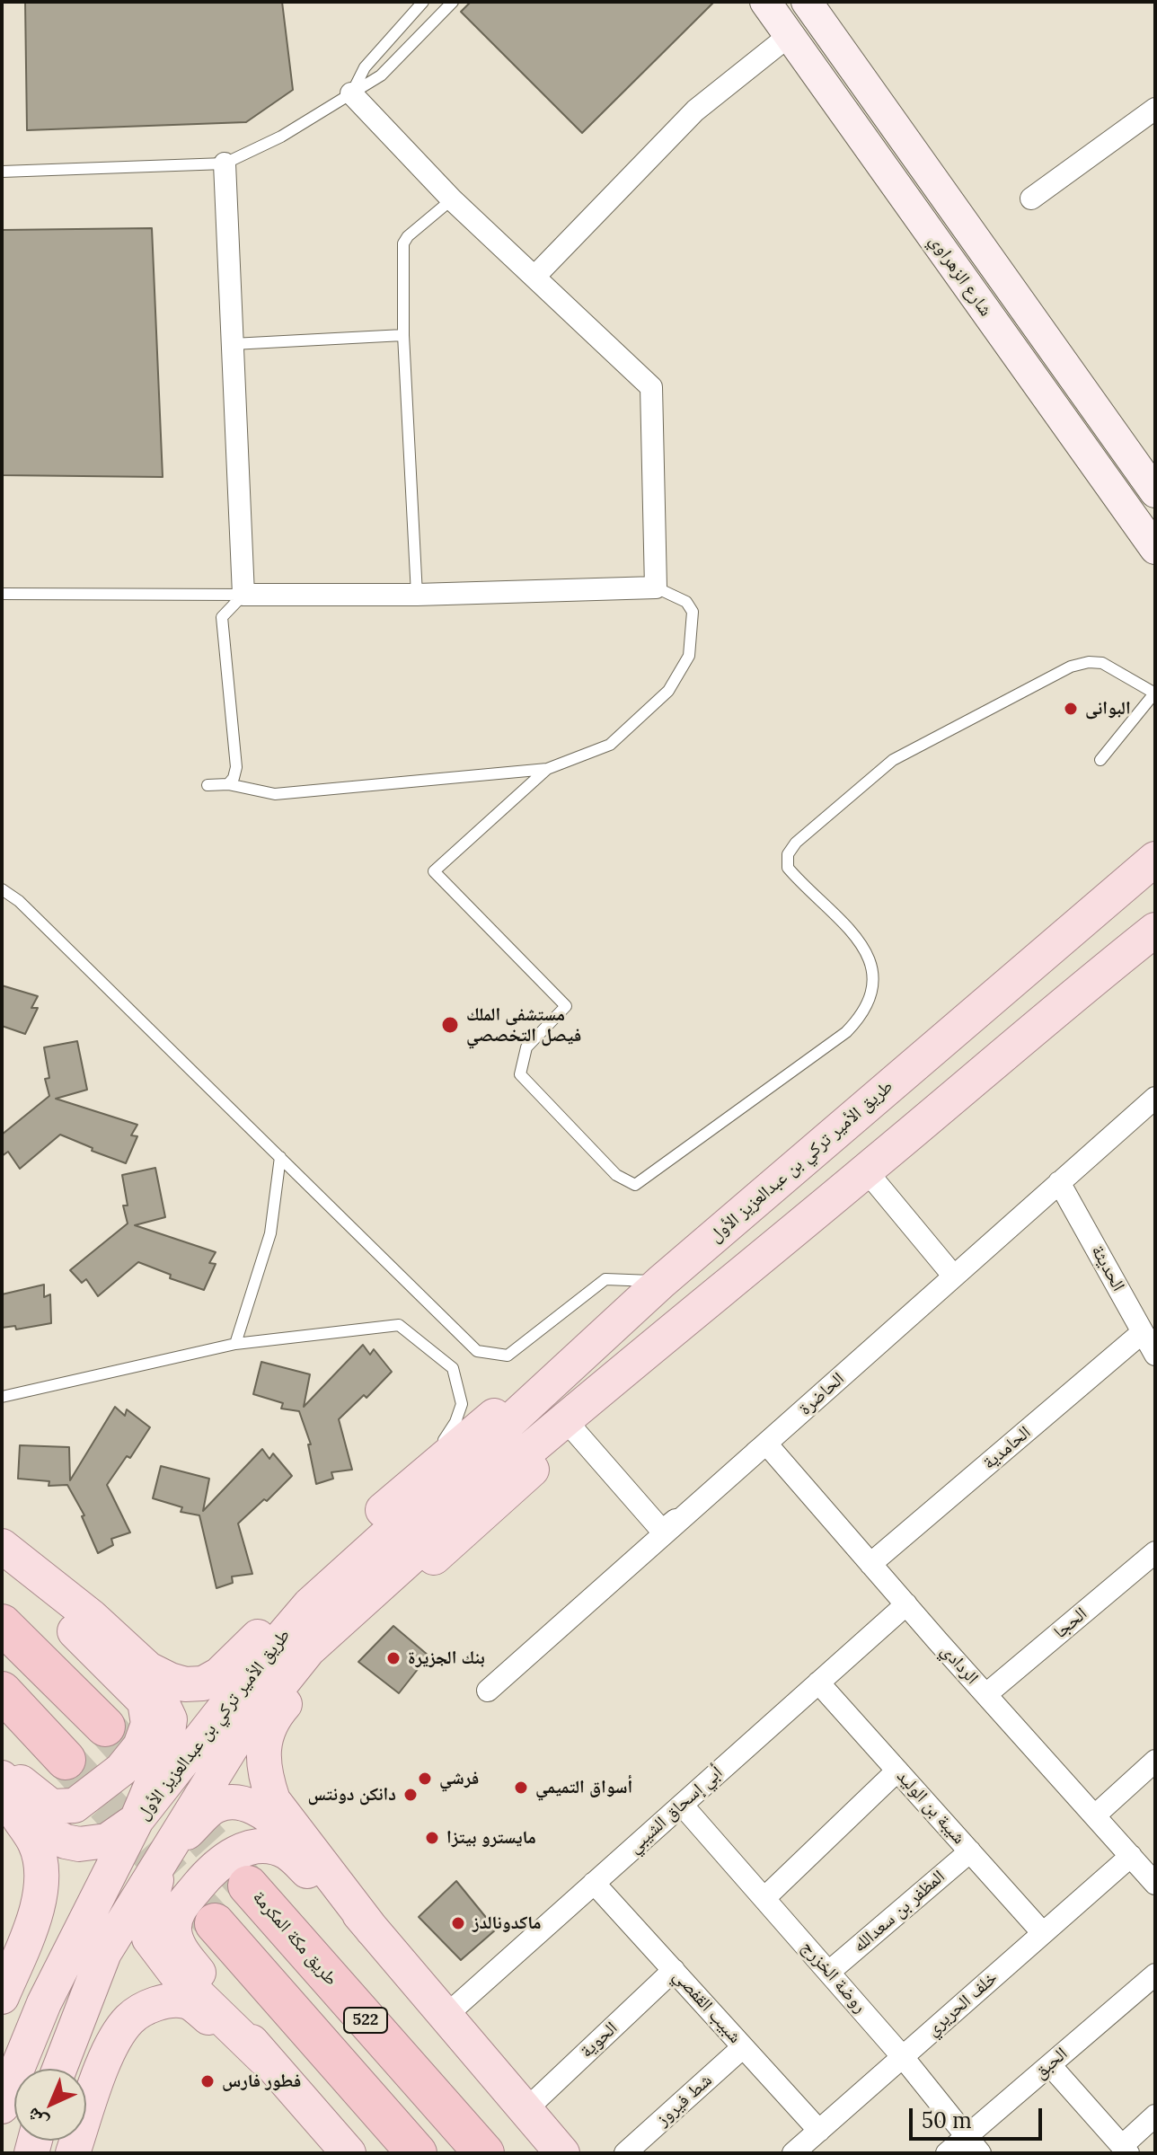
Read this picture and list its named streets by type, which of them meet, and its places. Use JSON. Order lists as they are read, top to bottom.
{
  "streets": {
    "highway": ["طريق مكة المكرمة", "522"],
    "main road": ["طريق الأمير تركي بن عبدالعزيز الأول"],
    "street": [
      "شارع الزهراوي",
      "الحديثة",
      "الحاضرة",
      "الحامدية",
      "الحجا",
      "الردادي",
      "شيبة بن الوليد",
      "أبي إسحاق الشيبي",
      "المظفر بن سعدالله",
      "روضة الخزرج",
      "خلف الحريري",
      "شبيب القفصي",
      "الحوية",
      "الحبق",
      "شط فيروز"
    ]
  },
  "crossings": [
    ["الحديثة", "الحاضرة"],
    ["الحديثة", "الحامدية"],
    ["الحاضرة", "الردادي"],
    ["الحامدية", "الردادي"],
    ["الحجا", "الردادي"],
    ["الردادي", "أبي إسحاق الشيبي"],
    ["الردادي", "خلف الحريري"],
    ["شيبة بن الوليد", "أبي إسحاق الشيبي"],
    ["شيبة بن الوليد", "المظفر بن سعدالله"],
    ["شيبة بن الوليد", "خلف الحريري"],
    ["أبي إسحاق الشيبي", "روضة الخزرج"],
    ["أبي إسحاق الشيبي", "شبيب القفصي"],
    ["المظفر بن سعدالله", "روضة الخزرج"],
    ["روضة الخزرج", "خلف الحريري"],
    ["روضة الخزرج", "الحبق"],
    ["خلف الحريري", "شبيب القفصي"],
    ["شبيب القفصي", "الحوية"],
    ["شبيب القفصي", "شط فيروز"]
  ],
  "places": [
    "البوانى",
    "مستشفى الملك فيصل التخصصي",
    "بنك الجزيرة",
    "فرشي",
    "أسواق التميمي",
    "دانكن دونتس",
    "مايسترو بيتزا",
    "ماكدونالدز",
    "فطور فارس"
  ],
  "scale_bar": "50 m",
  "north": "bottom left"
}
